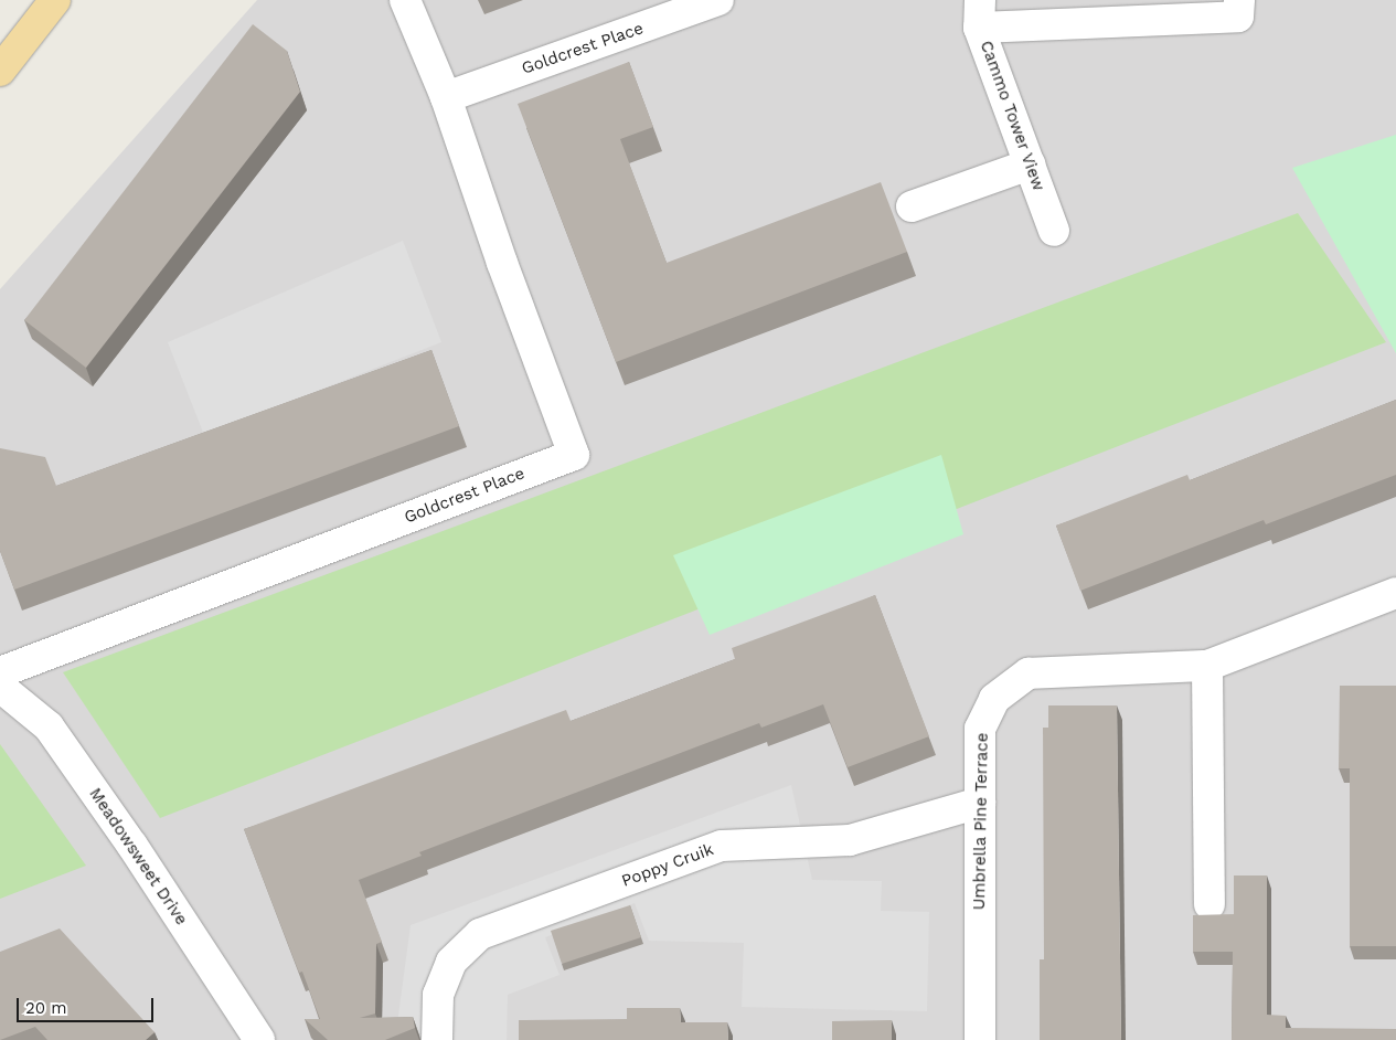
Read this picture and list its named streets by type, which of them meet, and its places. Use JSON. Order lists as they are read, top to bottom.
{
  "streets": {
    "street": [
      "Goldcrest Place",
      "Cammo Tower View",
      "Umbrella Pine Terrace",
      "Meadowsweet Drive",
      "Poppy Cruik"
    ]
  },
  "crossings": [
    ["Umbrella Pine Terrace", "Poppy Cruik"]
  ],
  "scale_bar": "20 m"
}
